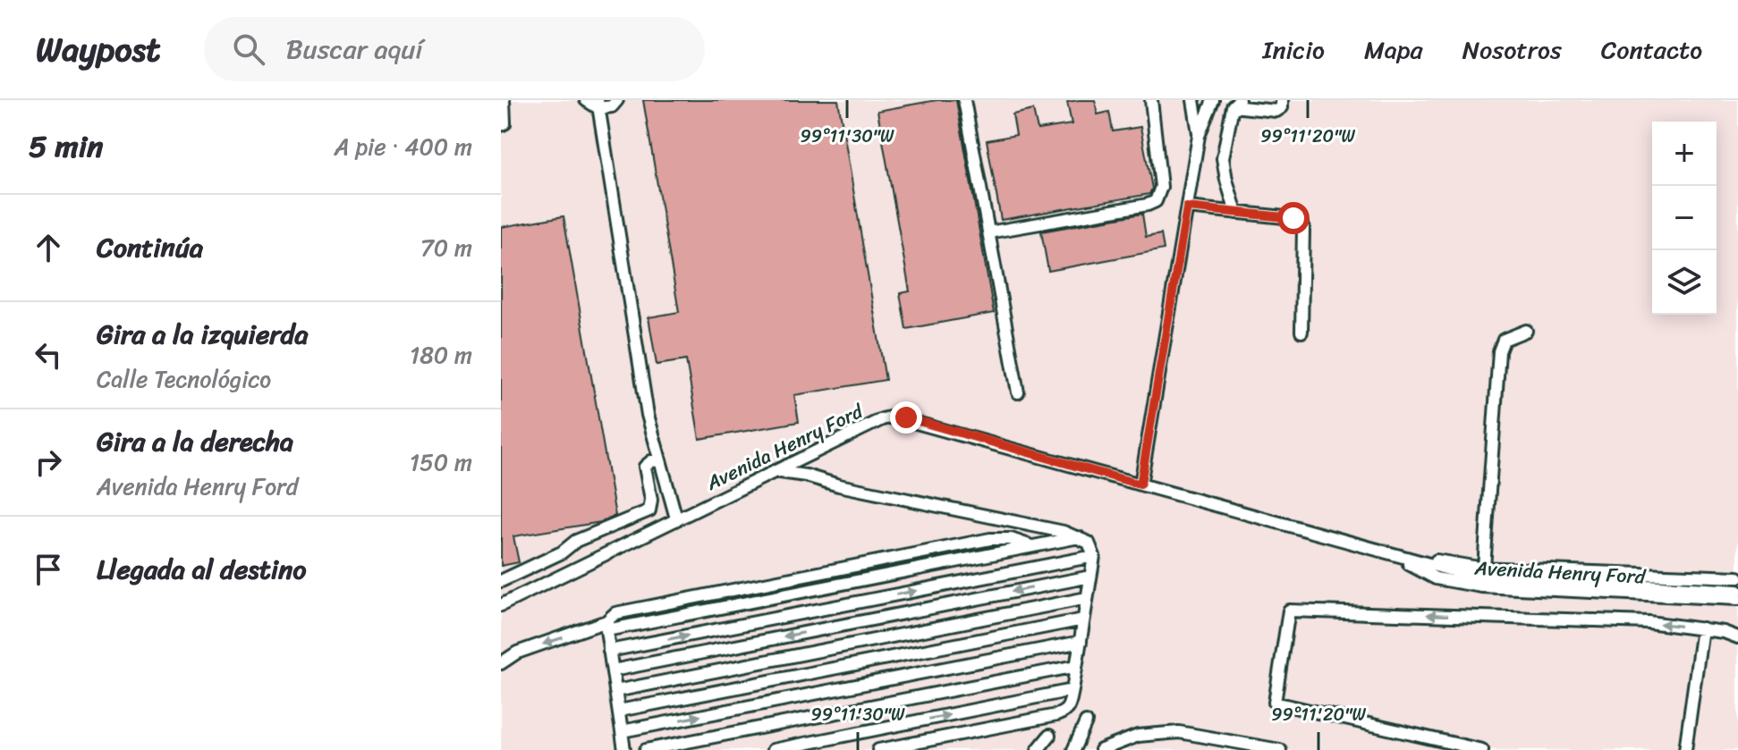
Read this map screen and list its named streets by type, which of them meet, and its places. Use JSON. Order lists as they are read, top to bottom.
{
  "streets": {
    "street": ["Avenida Henry Ford"]
  },
  "page": {
    "header": "Waypost",
    "search": "Buscar aquí",
    "nav": [
      "Inicio",
      "Mapa",
      "Nosotros",
      "Contacto"
    ],
    "heading": ["5 min", "A pie · 400 m"],
    "map_buttons": ["+", "−"],
    "list": [
      ["Continúa", "70 m"],
      ["Gira a la izquierda", "Calle Tecnológico", "180 m"],
      ["Gira a la derecha", "Avenida Henry Ford", "150 m"],
      "Llegada al destino"
    ]
  },
  "coordinates": ["99°11'30\"W", "99°11'20\"W"]
}
